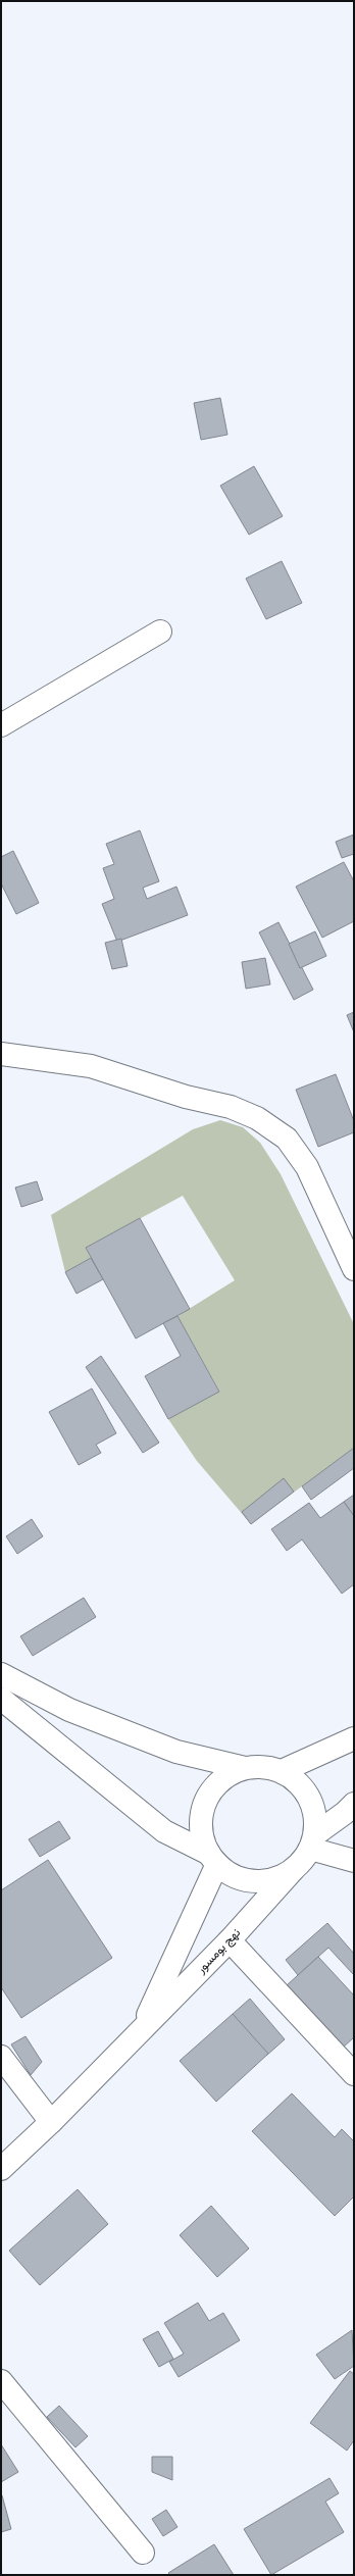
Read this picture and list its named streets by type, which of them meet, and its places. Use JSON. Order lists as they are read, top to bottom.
{
  "streets": {
    "main road": ["نهج بومسور"]
  }
}
